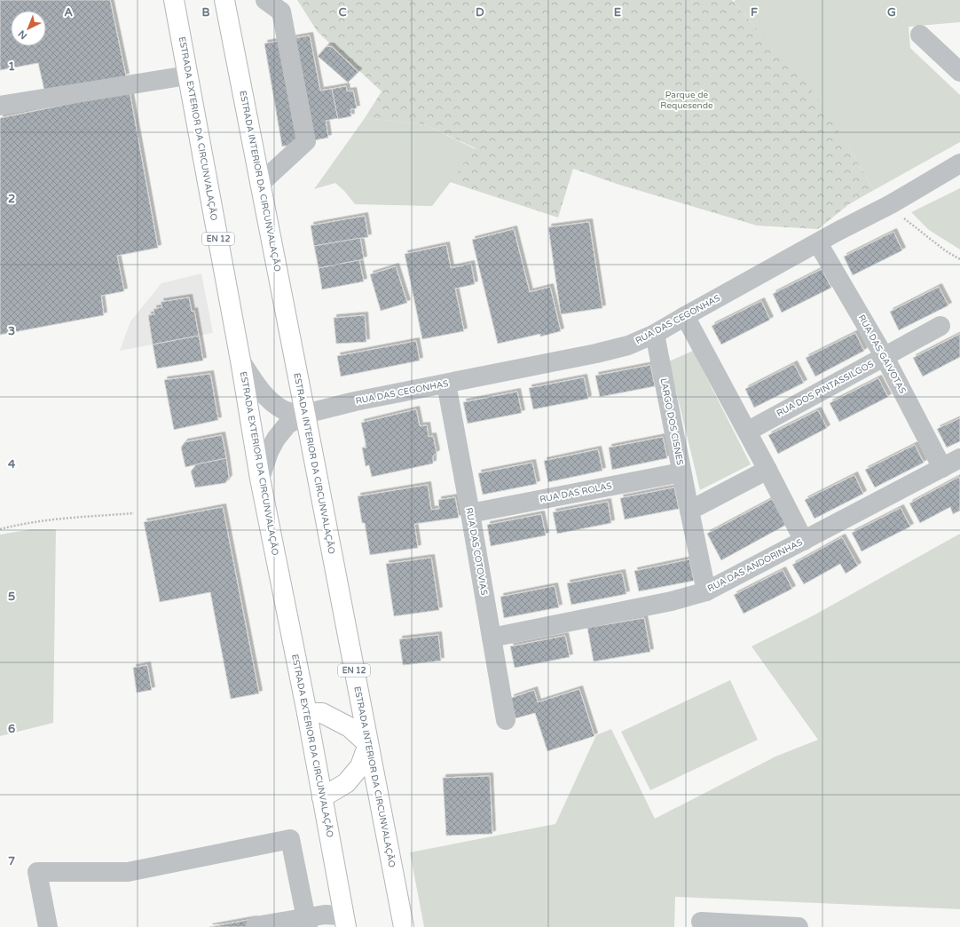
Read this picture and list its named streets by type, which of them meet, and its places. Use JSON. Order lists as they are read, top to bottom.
{
  "streets": {
    "main road": ["ESTRADA EXTERIOR DA CIRCUNVALAÇÃO", "ESTRADA INTERIOR DA CIRCUNVALAÇÃO", "EN 12"],
    "street": [
      "RUA DAS CEGONHAS",
      "RUA DAS GAIVOTAS",
      "RUA DOS PINTASSILGOS",
      "LARGO DOS CISNES",
      "RUA DAS ROLAS",
      "RUA DAS COTOVIAS",
      "RUA DAS ANDORINHAS"
    ]
  },
  "crossings": [
    ["ESTRADA INTERIOR DA CIRCUNVALAÇÃO", "RUA DAS CEGONHAS"],
    ["RUA DAS CEGONHAS", "RUA DAS GAIVOTAS"],
    ["RUA DAS CEGONHAS", "LARGO DOS CISNES"],
    ["RUA DAS CEGONHAS", "RUA DAS COTOVIAS"],
    ["RUA DAS GAIVOTAS", "RUA DOS PINTASSILGOS"],
    ["RUA DAS GAIVOTAS", "RUA DAS ANDORINHAS"],
    ["LARGO DOS CISNES", "RUA DAS ROLAS"],
    ["LARGO DOS CISNES", "RUA DAS ANDORINHAS"],
    ["RUA DAS ROLAS", "RUA DAS COTOVIAS"],
    ["RUA DAS COTOVIAS", "RUA DAS ANDORINHAS"]
  ],
  "parks": ["Parque de Requesende"],
  "north": "bottom left",
  "grid": {
    "columns": [
      "A",
      "B",
      "C",
      "D",
      "E",
      "F",
      "G"
    ],
    "rows": [
      "1",
      "2",
      "3",
      "4",
      "5",
      "6",
      "7"
    ]
  }
}
